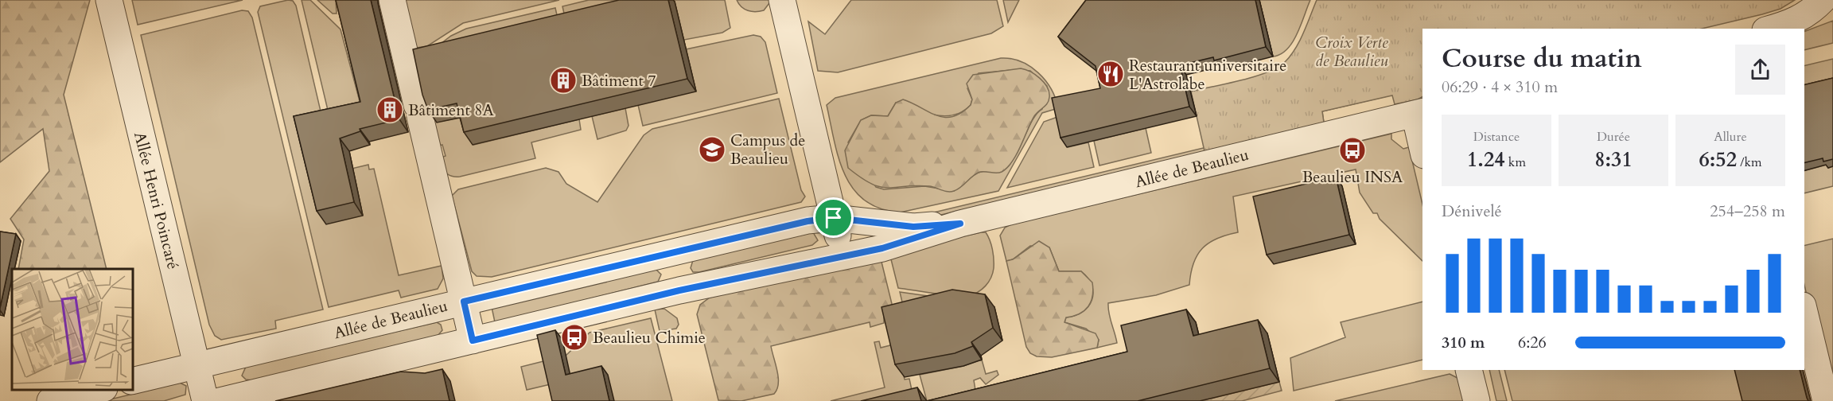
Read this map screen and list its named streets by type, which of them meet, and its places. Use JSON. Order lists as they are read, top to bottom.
{
  "streets": {
    "street": ["Allée de Beaulieu", "Allée Henri Poincaré"]
  },
  "crossings": [
    ["Allée de Beaulieu", "Allée Henri Poincaré"]
  ],
  "parks": ["Croix Verte de Beaulieu"],
  "places": {
    "restaurant": ["Restaurant universitaire L'Astrolabe"],
    "building": ["Bâtiment 7", "Bâtiment 8A"],
    "school or university": ["Campus de Beaulieu"],
    "bus stop": ["Beaulieu INSA", "Beaulieu Chimie"]
  },
  "page": {
    "heading": ["Course du matin", "06:29 · 4 × 310 m"],
    "stats": [
      ["Distance", "1.24 km"],
      ["Durée", "8:31"],
      ["Allure", "6:52 /km"]
    ],
    "chart": ["Dénivelé", "254–258 m"],
    "list": [
      {
        "name": "310 m",
        "note": "6:26"
      }
    ]
  }
}
